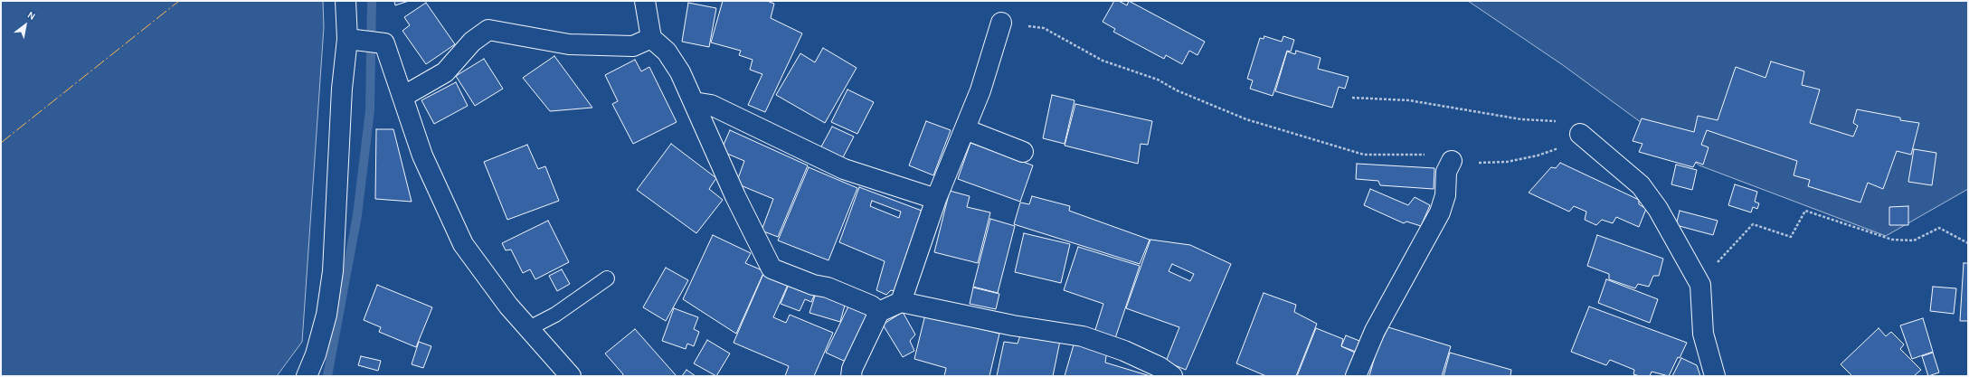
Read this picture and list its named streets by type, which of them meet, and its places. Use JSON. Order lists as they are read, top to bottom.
{
  "north": "top right"
}
